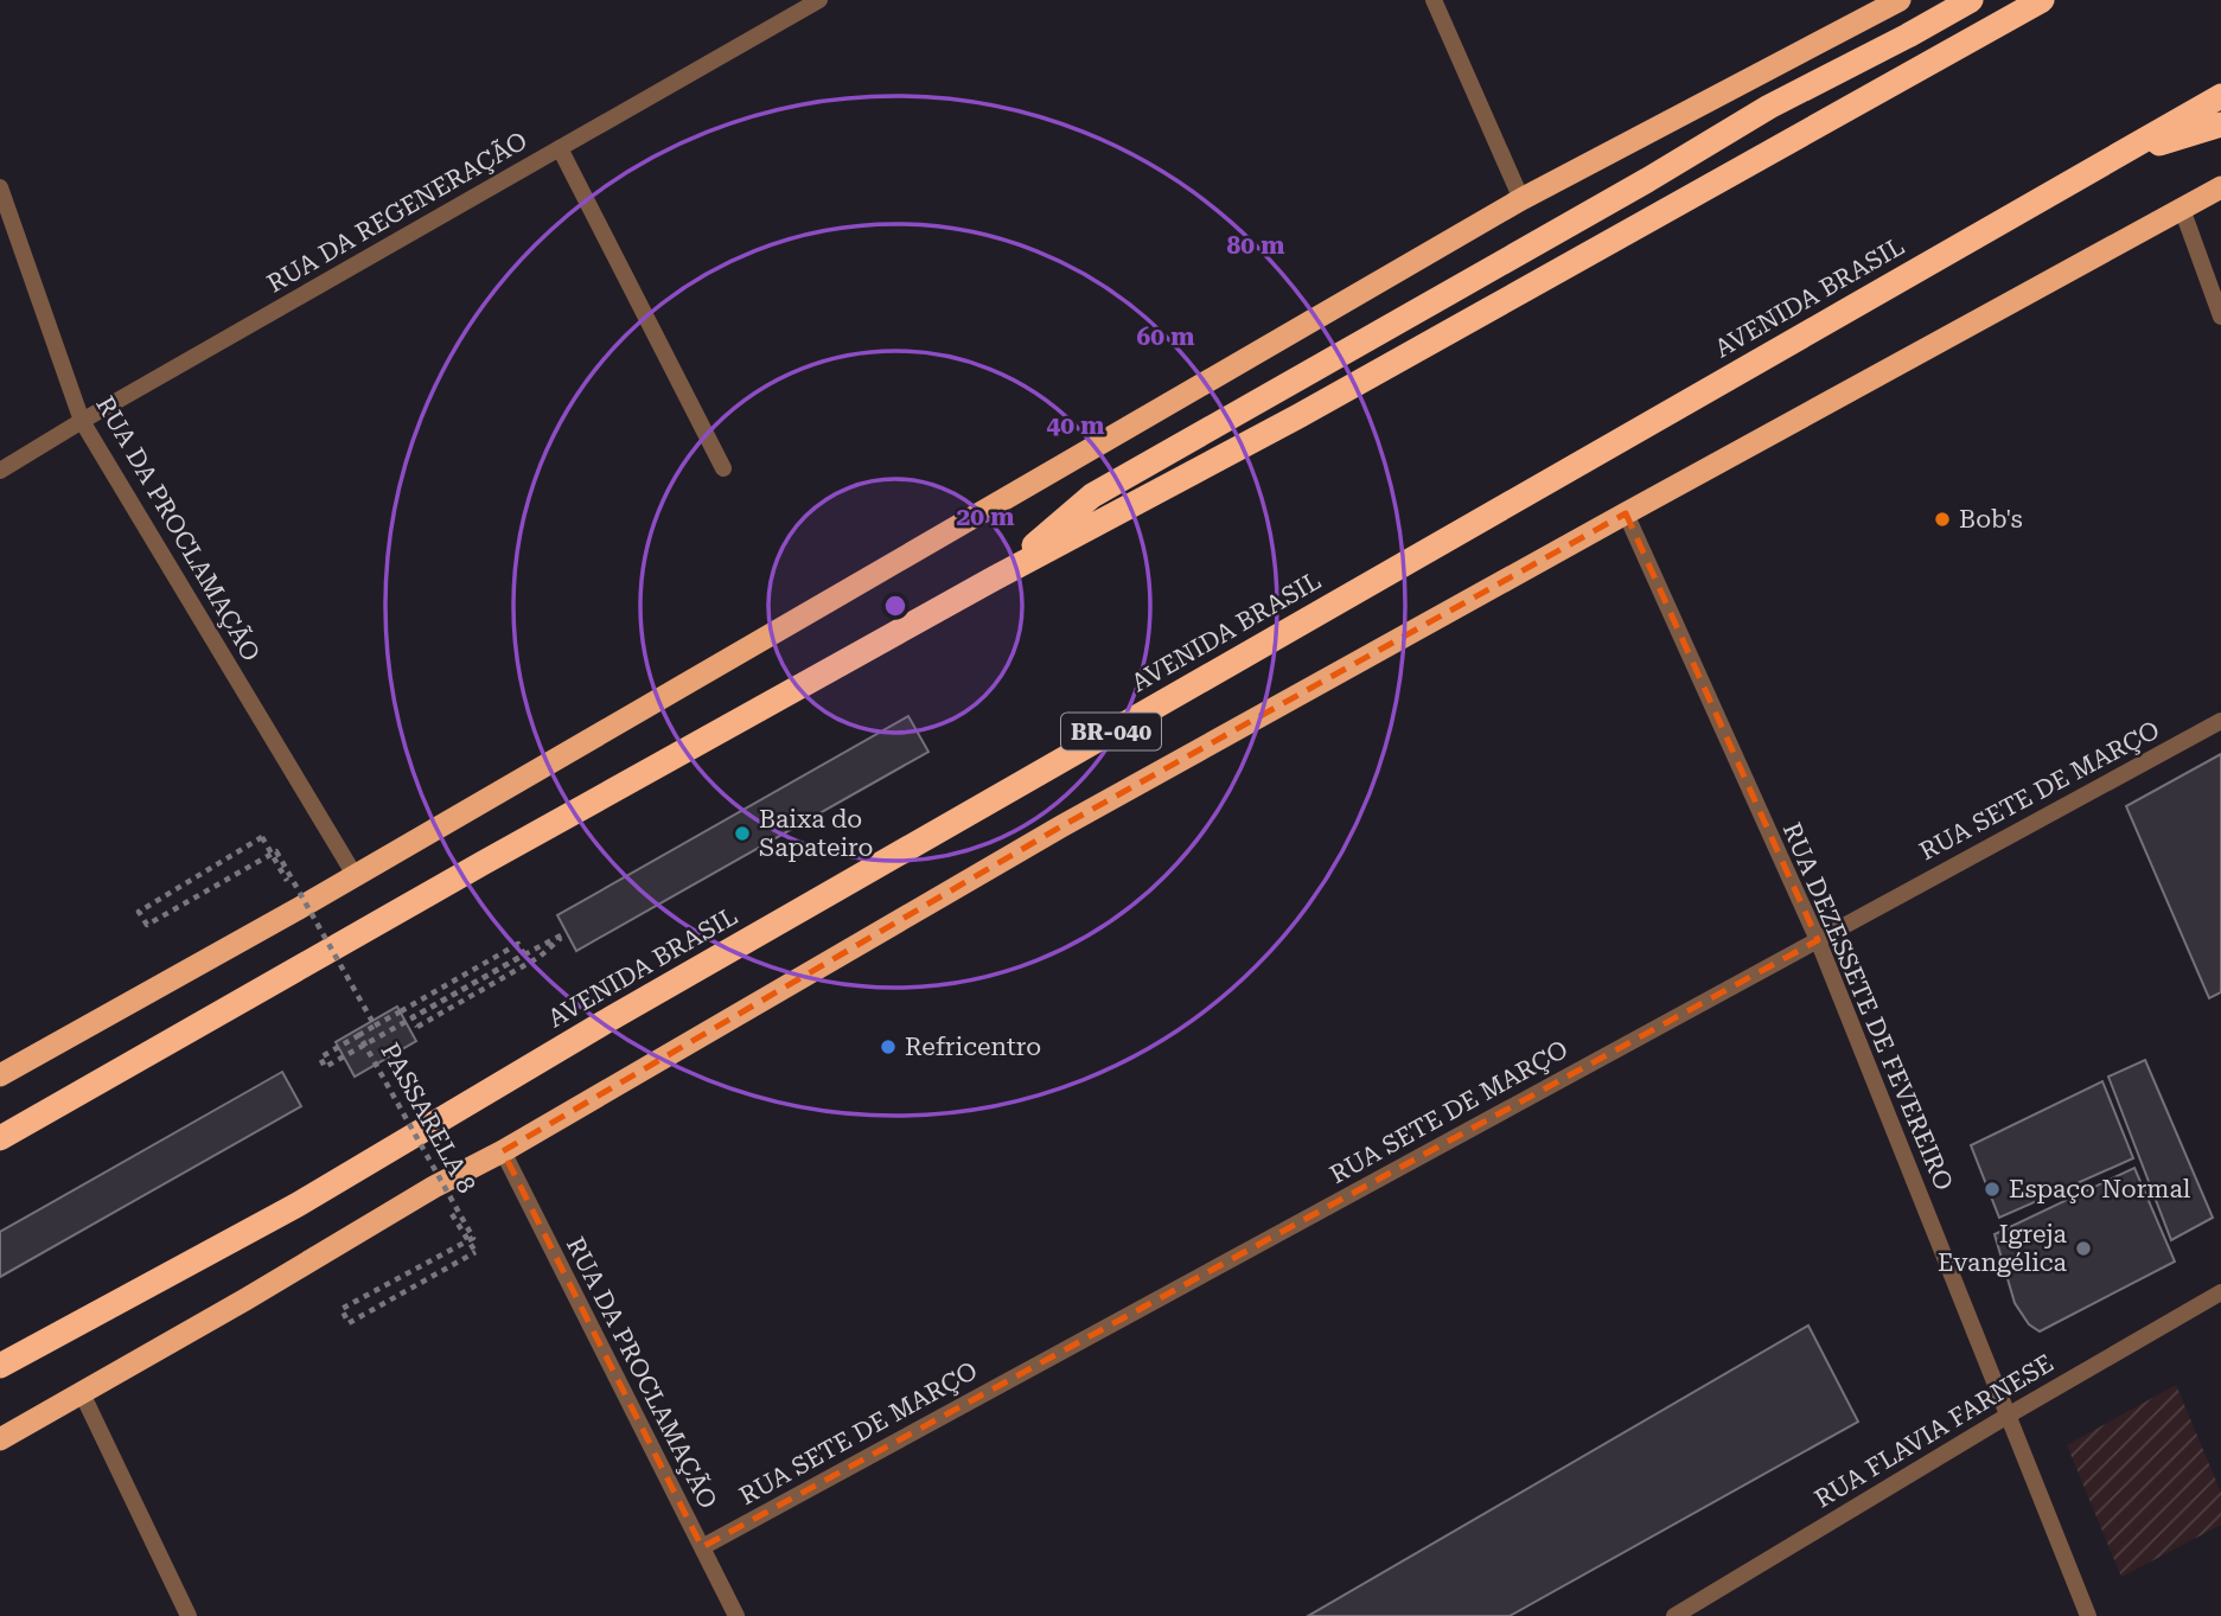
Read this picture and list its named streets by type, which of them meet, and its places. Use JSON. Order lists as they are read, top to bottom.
{
  "streets": {
    "highway": ["AVENIDA BRASIL", "BR-040"],
    "street": [
      "RUA DA REGENERAÇÃO",
      "RUA DA PROCLAMAÇÃO",
      "RUA SETE DE MARÇO",
      "RUA DEZESSETE DE FEVEREIRO",
      "RUA FLAVIA FARNESE"
    ],
    "path": ["PASSARELA 8"]
  },
  "crossings": [
    ["RUA DA REGENERAÇÃO", "RUA DA PROCLAMAÇÃO"],
    ["RUA DA PROCLAMAÇÃO", "RUA SETE DE MARÇO"],
    ["RUA SETE DE MARÇO", "RUA DEZESSETE DE FEVEREIRO"],
    ["RUA DEZESSETE DE FEVEREIRO", "RUA FLAVIA FARNESE"]
  ],
  "places": [
    "Bob's",
    "Baixa do Sapateiro",
    "Refricentro",
    "Espaço Normal",
    "Igreja Evangélica"
  ],
  "rings": [
    "80 m",
    "60 m",
    "40 m",
    "20 m"
  ]
}
